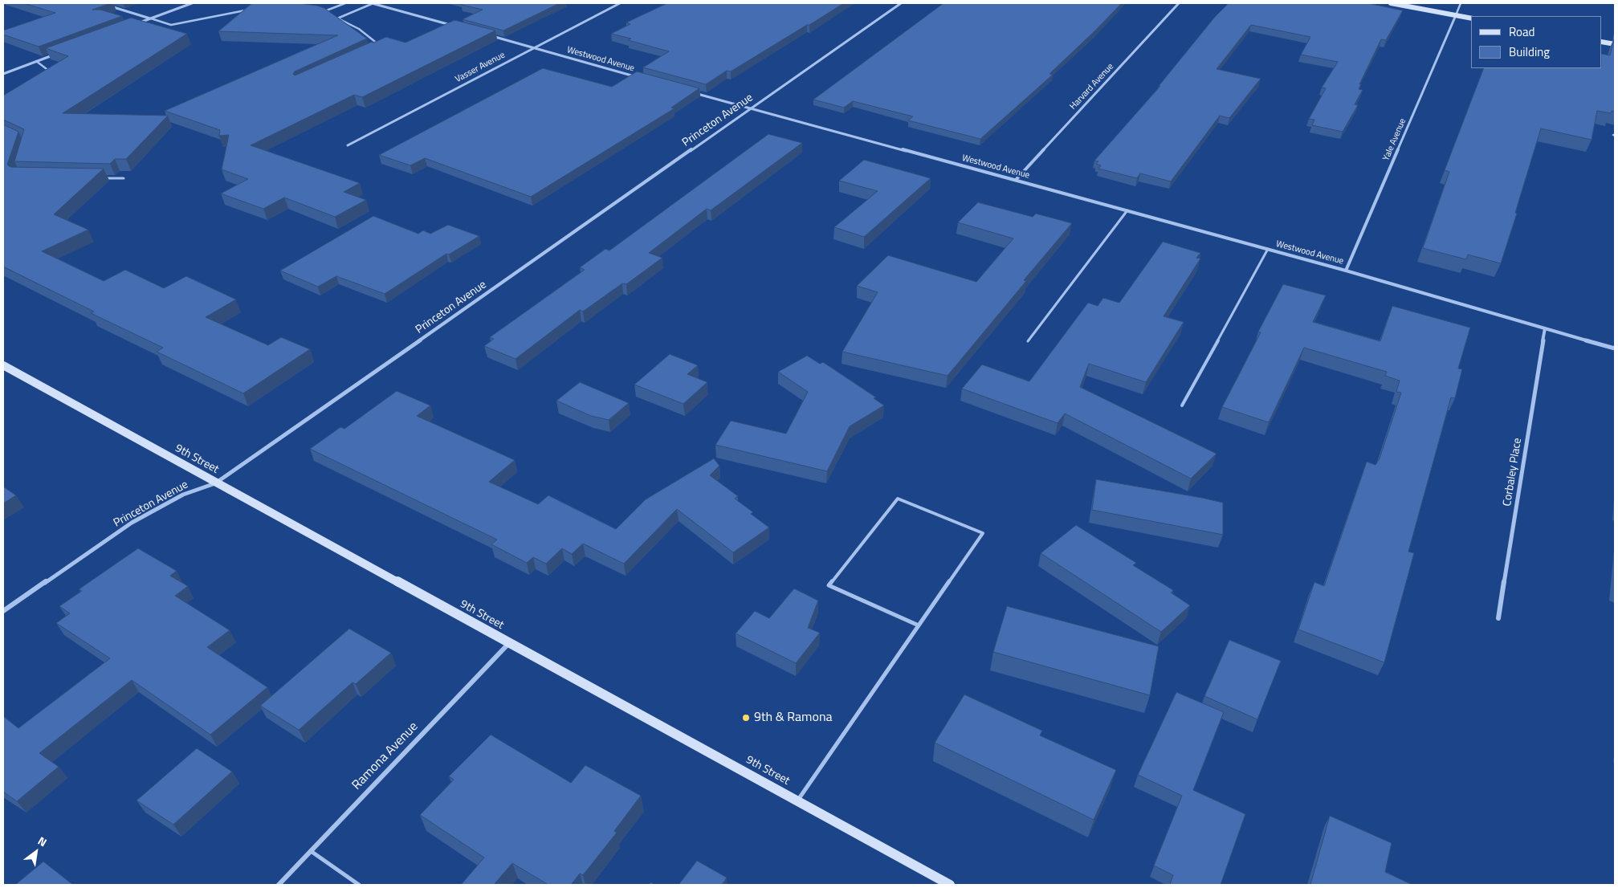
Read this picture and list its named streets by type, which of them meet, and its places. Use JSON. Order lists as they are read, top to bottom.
{
  "streets": {
    "street": [
      "Westwood Avenue",
      "Vasser Avenue",
      "Harvard Avenue",
      "Princeton Avenue",
      "Yale Avenue",
      "9th Street",
      "Corbaley Place",
      "Ramona Avenue"
    ]
  },
  "crossings": [
    ["Westwood Avenue", "Vasser Avenue"],
    ["Westwood Avenue", "Harvard Avenue"],
    ["Westwood Avenue", "Princeton Avenue"],
    ["Westwood Avenue", "Yale Avenue"],
    ["Westwood Avenue", "Corbaley Place"],
    ["Princeton Avenue", "9th Street"],
    ["9th Street", "Ramona Avenue"]
  ],
  "places": ["9th & Ramona"],
  "legend": ["Road", "Building"],
  "north": "top right"
}
